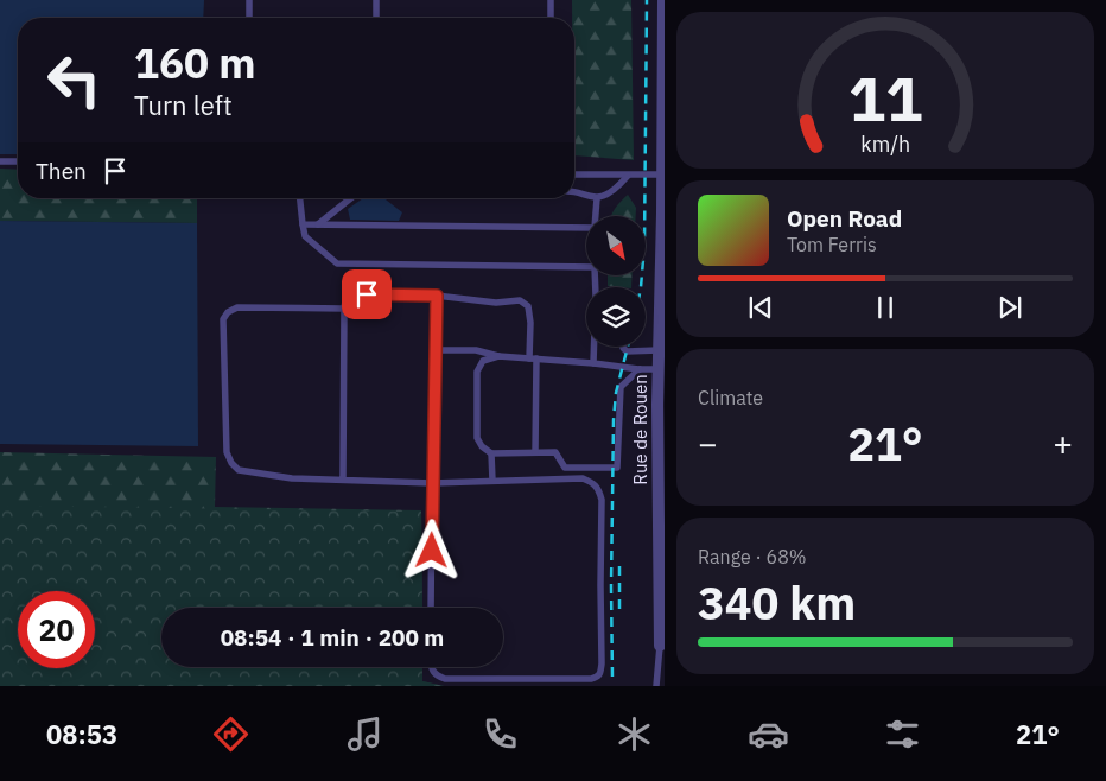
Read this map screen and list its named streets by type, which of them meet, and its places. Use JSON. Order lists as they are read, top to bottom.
{
  "streets": {
    "street": ["Rue de Rouen"]
  },
  "north": "bottom right",
  "page": {
    "turn": ["160 m", "Turn left"],
    "then": "Then",
    "song": ["Open Road", "Tom Ferris"],
    "tile": [
      "Climate",
      ["Range · 68%", "340 km"]
    ],
    "heat": ["−", "21°", "+"],
    "limit": "20",
    "trip": "08:54 · 1 min · 200 m",
    "tabs": ["08:53", "21°"],
    "gauge": ["11", "km/h"]
  }
}
